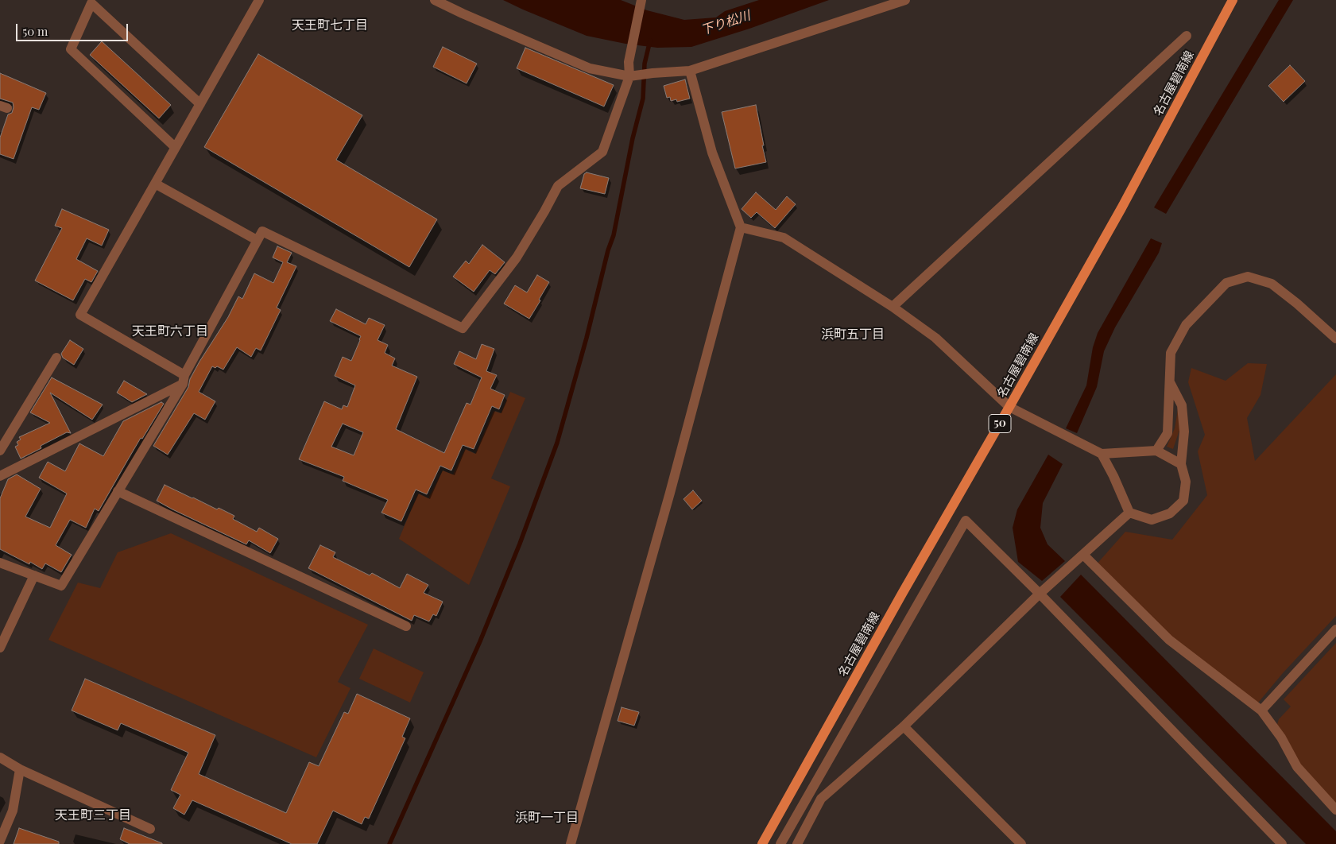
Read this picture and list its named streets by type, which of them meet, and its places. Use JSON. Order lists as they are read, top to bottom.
{
  "streets": {
    "main road": ["名古屋碧南線", "50"]
  },
  "districts": [
    "天王町七丁目",
    "天王町六丁目",
    "浜町五丁目",
    "天王町三丁目",
    "浜町一丁目"
  ],
  "water": ["下り松川"],
  "scale_bar": "50 m"
}
